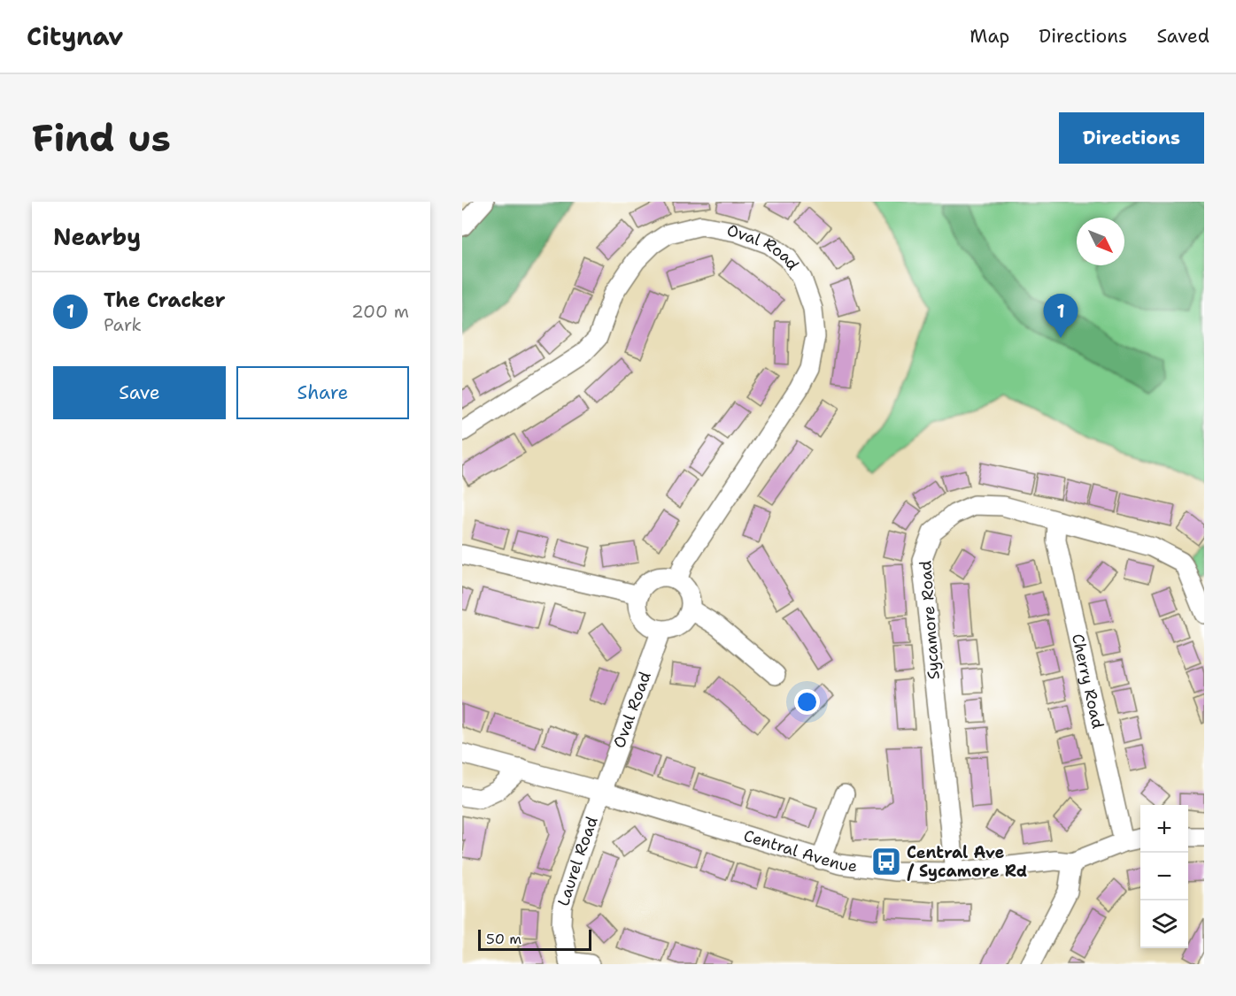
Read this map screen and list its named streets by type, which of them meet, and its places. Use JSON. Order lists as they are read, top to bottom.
{
  "streets": {
    "street": [
      "Oval Road",
      "Sycamore Road",
      "Cherry Road",
      "Central Avenue",
      "Laurel Road"
    ]
  },
  "crossings": [
    ["Oval Road", "Central Avenue"],
    ["Oval Road", "Laurel Road"],
    ["Sycamore Road", "Cherry Road"],
    ["Sycamore Road", "Central Avenue"],
    ["Cherry Road", "Central Avenue"],
    ["Central Avenue", "Laurel Road"]
  ],
  "places": {
    "bus stop": ["Central Ave / Sycamore Rd"]
  },
  "scale_bar": "50 m",
  "north": "bottom right",
  "page": {
    "header": "Citynav",
    "nav": ["Map", "Directions", "Saved"],
    "buttons": [
      "Directions",
      ["Save", "Share"]
    ],
    "title": "Find us",
    "heading": "Nearby",
    "list": [
      {
        "mark": "1",
        "name": "The Cracker",
        "note": "Park",
        "value": "200 m"
      }
    ],
    "pins": "1",
    "map_buttons": ["+", "−"],
    "scale": "50 m"
  }
}
